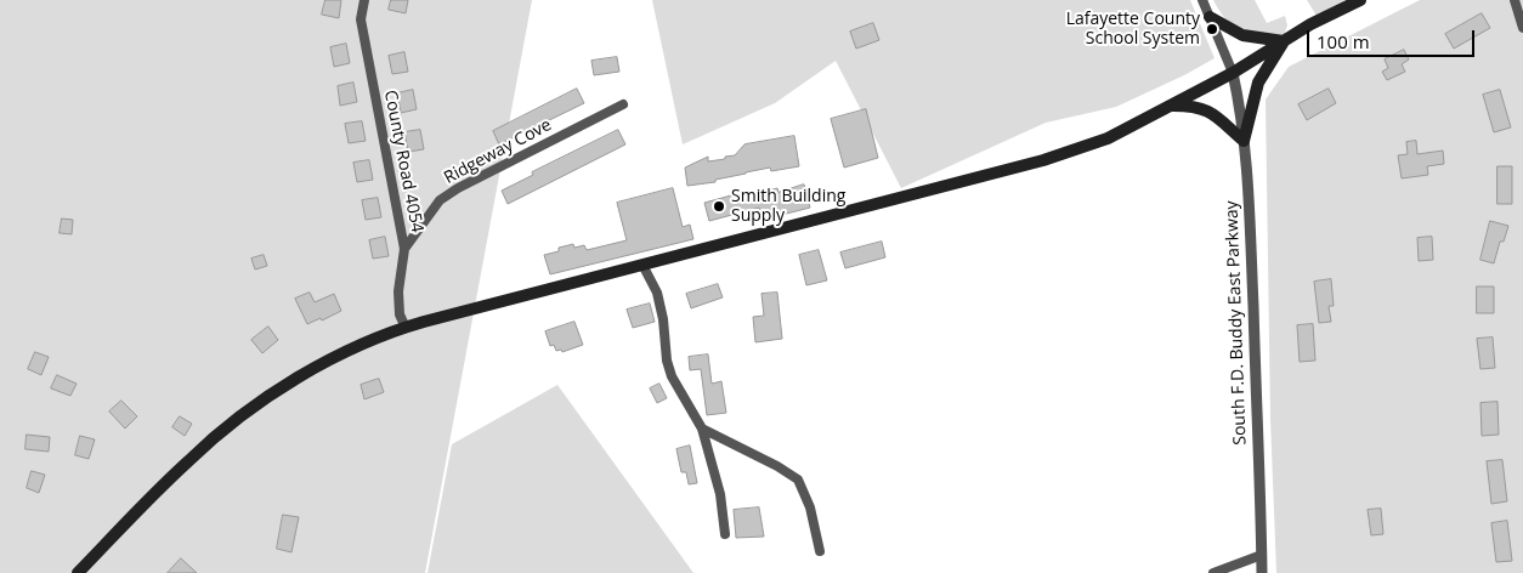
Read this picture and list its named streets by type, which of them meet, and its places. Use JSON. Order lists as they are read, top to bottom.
{
  "streets": {
    "street": ["Ridgeway Cove", "County Road 4054", "South F.D. Buddy East Parkway"]
  },
  "crossings": [
    ["Ridgeway Cove", "County Road 4054"]
  ],
  "places": ["Lafayette County School System", "Smith Building Supply"],
  "scale_bar": "100 m"
}
